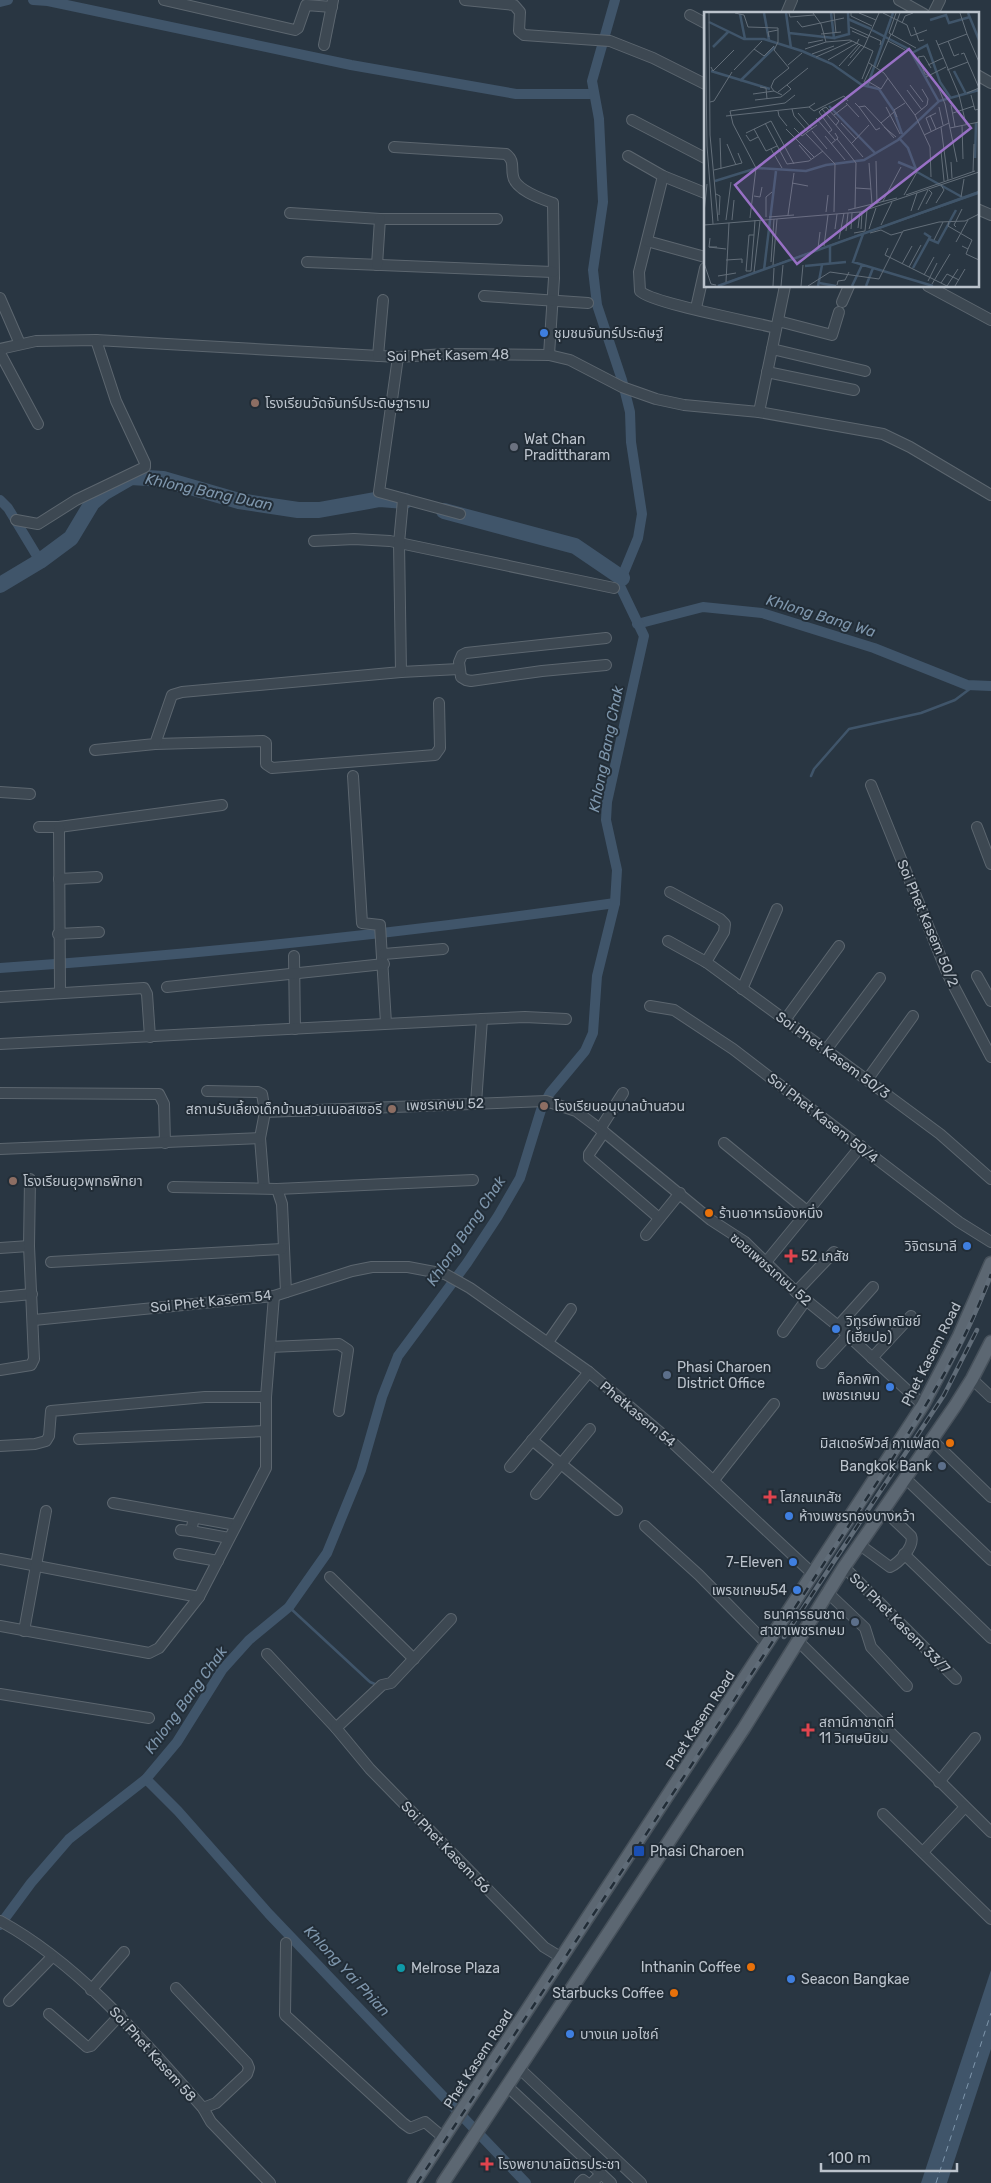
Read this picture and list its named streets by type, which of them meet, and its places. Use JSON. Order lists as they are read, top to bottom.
{
  "streets": {
    "main road": ["Phet Kasem Road"],
    "street": [
      "Soi Phet Kasem 48",
      "Soi Phet Kasem 50/2",
      "Soi Phet Kasem 50/3",
      "เพชรเกษม 52",
      "Soi Phet Kasem 50/4",
      "ซอยเพชรเกษม 52",
      "Soi Phet Kasem 54",
      "Phetkasem 54",
      "Soi Phet Kasem 33/7",
      "Soi Phet Kasem 56",
      "Soi Phet Kasem 58"
    ]
  },
  "crossings": [
    ["เพชรเกษม 52", "ซอยเพชรเกษม 52"],
    ["ซอยเพชรเกษม 52", "Phet Kasem Road"],
    ["Soi Phet Kasem 54", "Phetkasem 54"],
    ["Phet Kasem Road", "Phetkasem 54"],
    ["Phet Kasem Road", "Soi Phet Kasem 56"]
  ],
  "water": [
    "Khlong Bang Duan",
    "Khlong Bang Wa",
    "Khlong Bang Chak",
    "Khlong Yai Phian"
  ],
  "places": {
    "other": [
      "ชุมชนจันทร์ประดิษฐ์",
      "โรงเรียนวัดจันทร์ประดิษฐาราม",
      "Wat Chan Pradittharam",
      "โรงเรียนอนุบาลบ้านสวน",
      "สถานรับเลี้ยงเด็กบ้านสวนเนอสเซอรี",
      "โรงเรียนยุวพุทธพิทยา",
      "ร้านอาหารน้องหนึ่ง",
      "วิจิตรมาลี",
      "วิทูรย์พาณิชย์ (เฮียปอ)",
      "Phasi Charoen District Office",
      "ค็อกพิท เพชรเกษม",
      "มิสเตอร์ฟิวส์ กาแฟสด",
      "Bangkok Bank",
      "ห้างเพชรทองบางหว้า",
      "7-Eleven",
      "เพรชเกษม54",
      "ธนาคารธนชาต สาขาเพชรเกษม",
      "Inthanin Coffee",
      "Melrose Plaza",
      "Seacon Bangkae",
      "Starbucks Coffee",
      "บางแค มอไซค์"
    ],
    "health": [
      "52 เภสัช",
      "โสภณเภสัช",
      "สถานีกาชาดที่ 11 วิเศษนิยม",
      "โรงพยาบาลมิตรประชา"
    ],
    "transit": ["Phasi Charoen"]
  },
  "scale_bar": "100 m"
}
